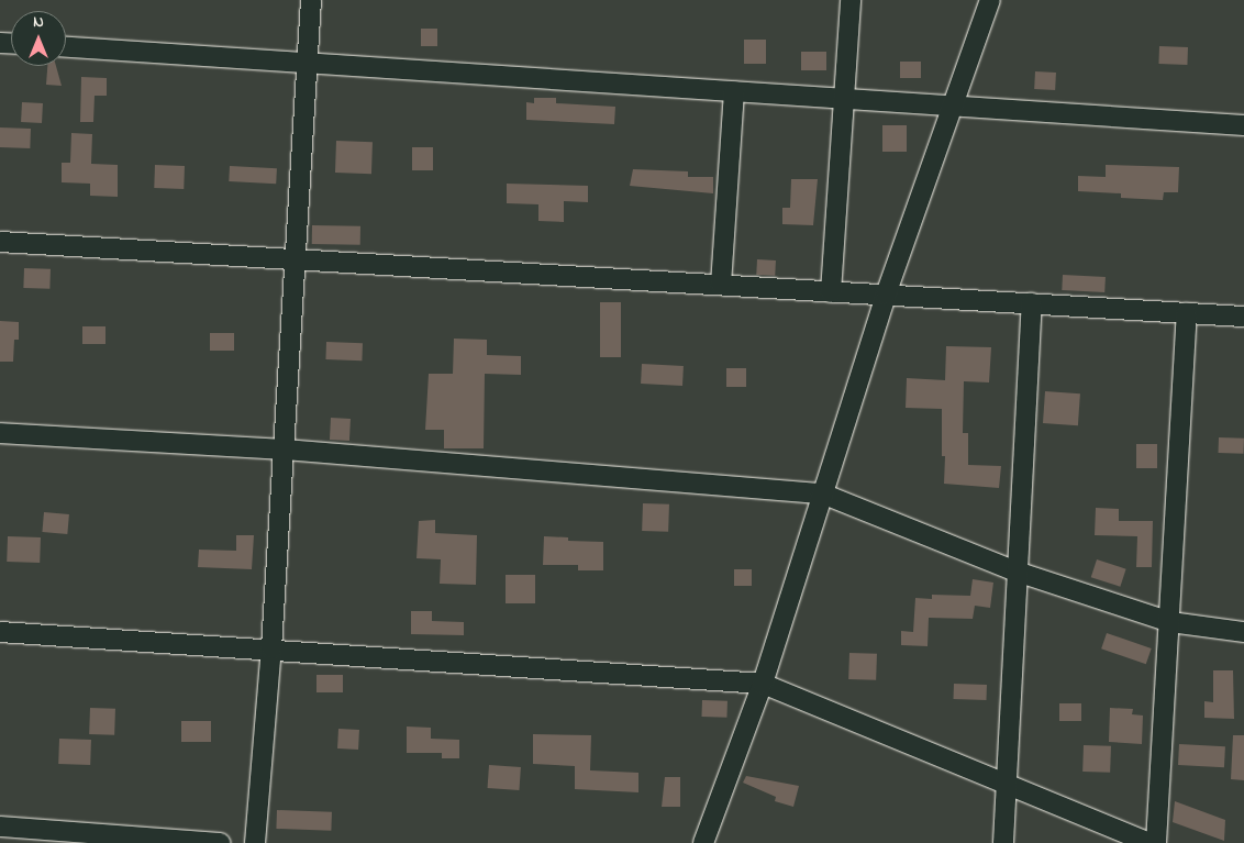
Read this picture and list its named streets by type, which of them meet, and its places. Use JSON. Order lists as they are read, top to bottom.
{
  "north": "top"
}
